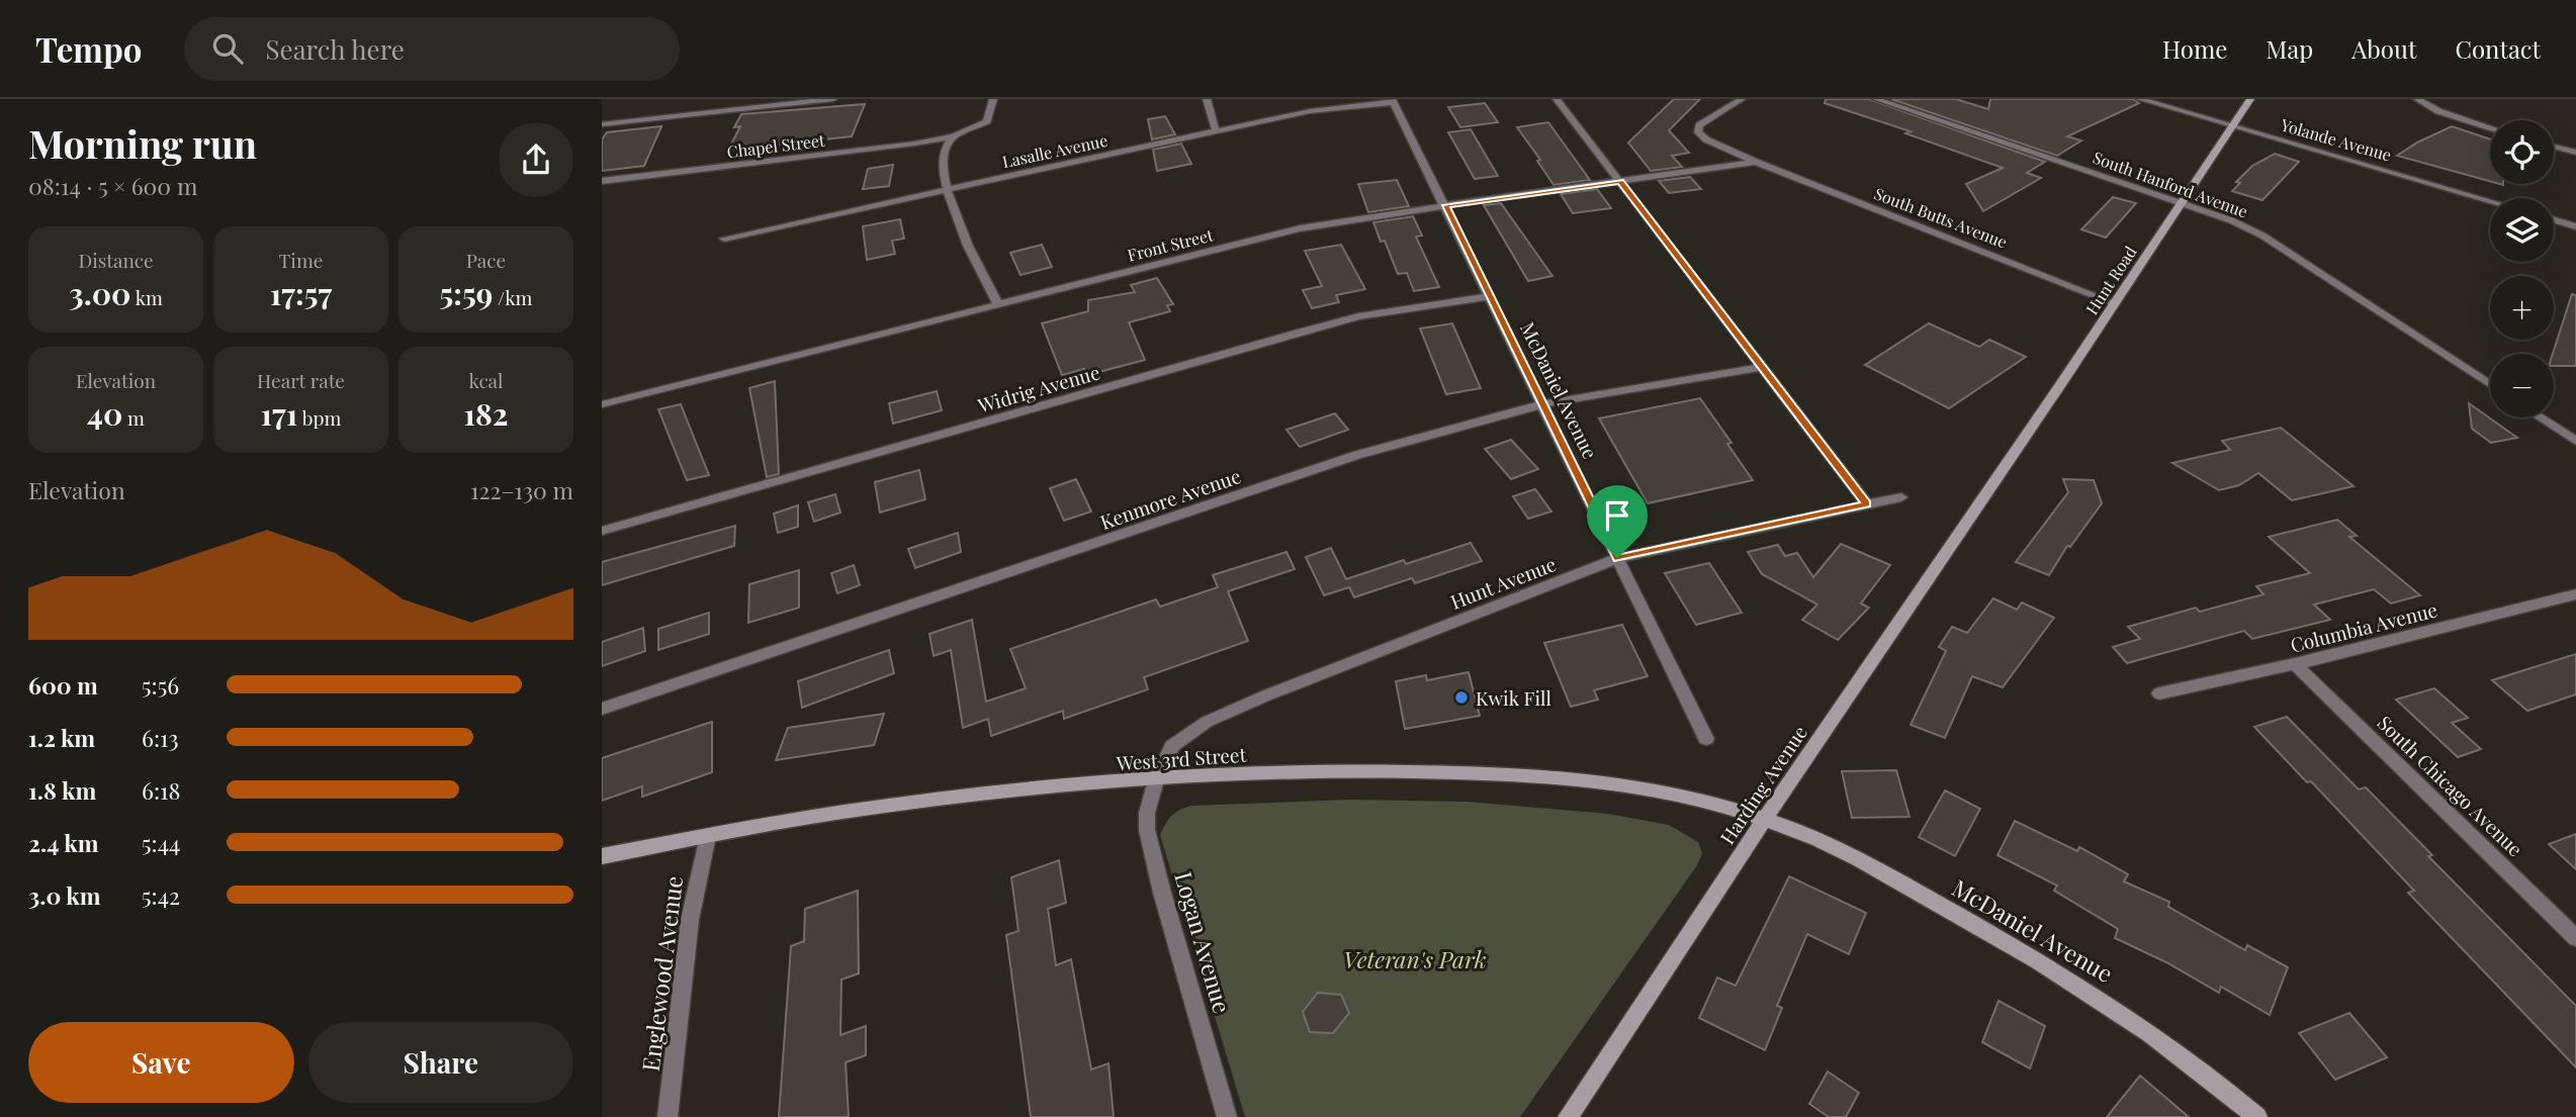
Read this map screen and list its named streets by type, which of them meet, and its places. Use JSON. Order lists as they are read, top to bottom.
{
  "streets": {
    "street": [
      "Yolande Avenue",
      "Chapel Street",
      "Lasalle Avenue",
      "South Hanford Avenue",
      "South Butts Avenue",
      "Front Street",
      "Hunt Road",
      "Widrig Avenue",
      "McDaniel Avenue",
      "Kenmore Avenue",
      "Hunt Avenue",
      "Columbia Avenue",
      "West 3rd Street",
      "Harding Avenue",
      "South Chicago Avenue",
      "Logan Avenue",
      "Englewood Avenue"
    ]
  },
  "crossings": [
    ["Yolande Avenue", "Hunt Road"],
    ["Lasalle Avenue", "McDaniel Avenue"],
    ["South Hanford Avenue", "Hunt Road"],
    ["South Butts Avenue", "Front Street"],
    ["South Butts Avenue", "Hunt Road"],
    ["Front Street", "McDaniel Avenue"],
    ["Hunt Road", "Harding Avenue"],
    ["Widrig Avenue", "McDaniel Avenue"],
    ["McDaniel Avenue", "Kenmore Avenue"],
    ["McDaniel Avenue", "Hunt Avenue"],
    ["McDaniel Avenue", "West 3rd Street"],
    ["McDaniel Avenue", "Harding Avenue"],
    ["Hunt Avenue", "West 3rd Street"],
    ["Hunt Avenue", "Logan Avenue"],
    ["Columbia Avenue", "South Chicago Avenue"],
    ["West 3rd Street", "Harding Avenue"],
    ["West 3rd Street", "Logan Avenue"],
    ["West 3rd Street", "Englewood Avenue"]
  ],
  "parks": ["Veteran's Park"],
  "places": ["Kwik Fill"],
  "page": {
    "header": "Tempo",
    "search": "Search here",
    "nav": [
      "Home",
      "Map",
      "About",
      "Contact"
    ],
    "heading": ["Morning run", "08:14 · 5 × 600 m"],
    "map_buttons": ["+", "−"],
    "stats": [
      ["Distance", "3.00 km"],
      ["Time", "17:57"],
      ["Pace", "5:59 /km"],
      ["Elevation", "40 m"],
      ["Heart rate", "171 bpm"],
      ["kcal", "182"]
    ],
    "chart": ["Elevation", "122–130 m"],
    "list": [
      {
        "name": "600 m",
        "note": "5:56"
      },
      {
        "name": "1.2 km",
        "note": "6:13"
      },
      {
        "name": "1.8 km",
        "note": "6:18"
      },
      {
        "name": "2.4 km",
        "note": "5:44"
      },
      {
        "name": "3.0 km",
        "note": "5:42"
      }
    ],
    "buttons": ["Save", "Share"]
  }
}
